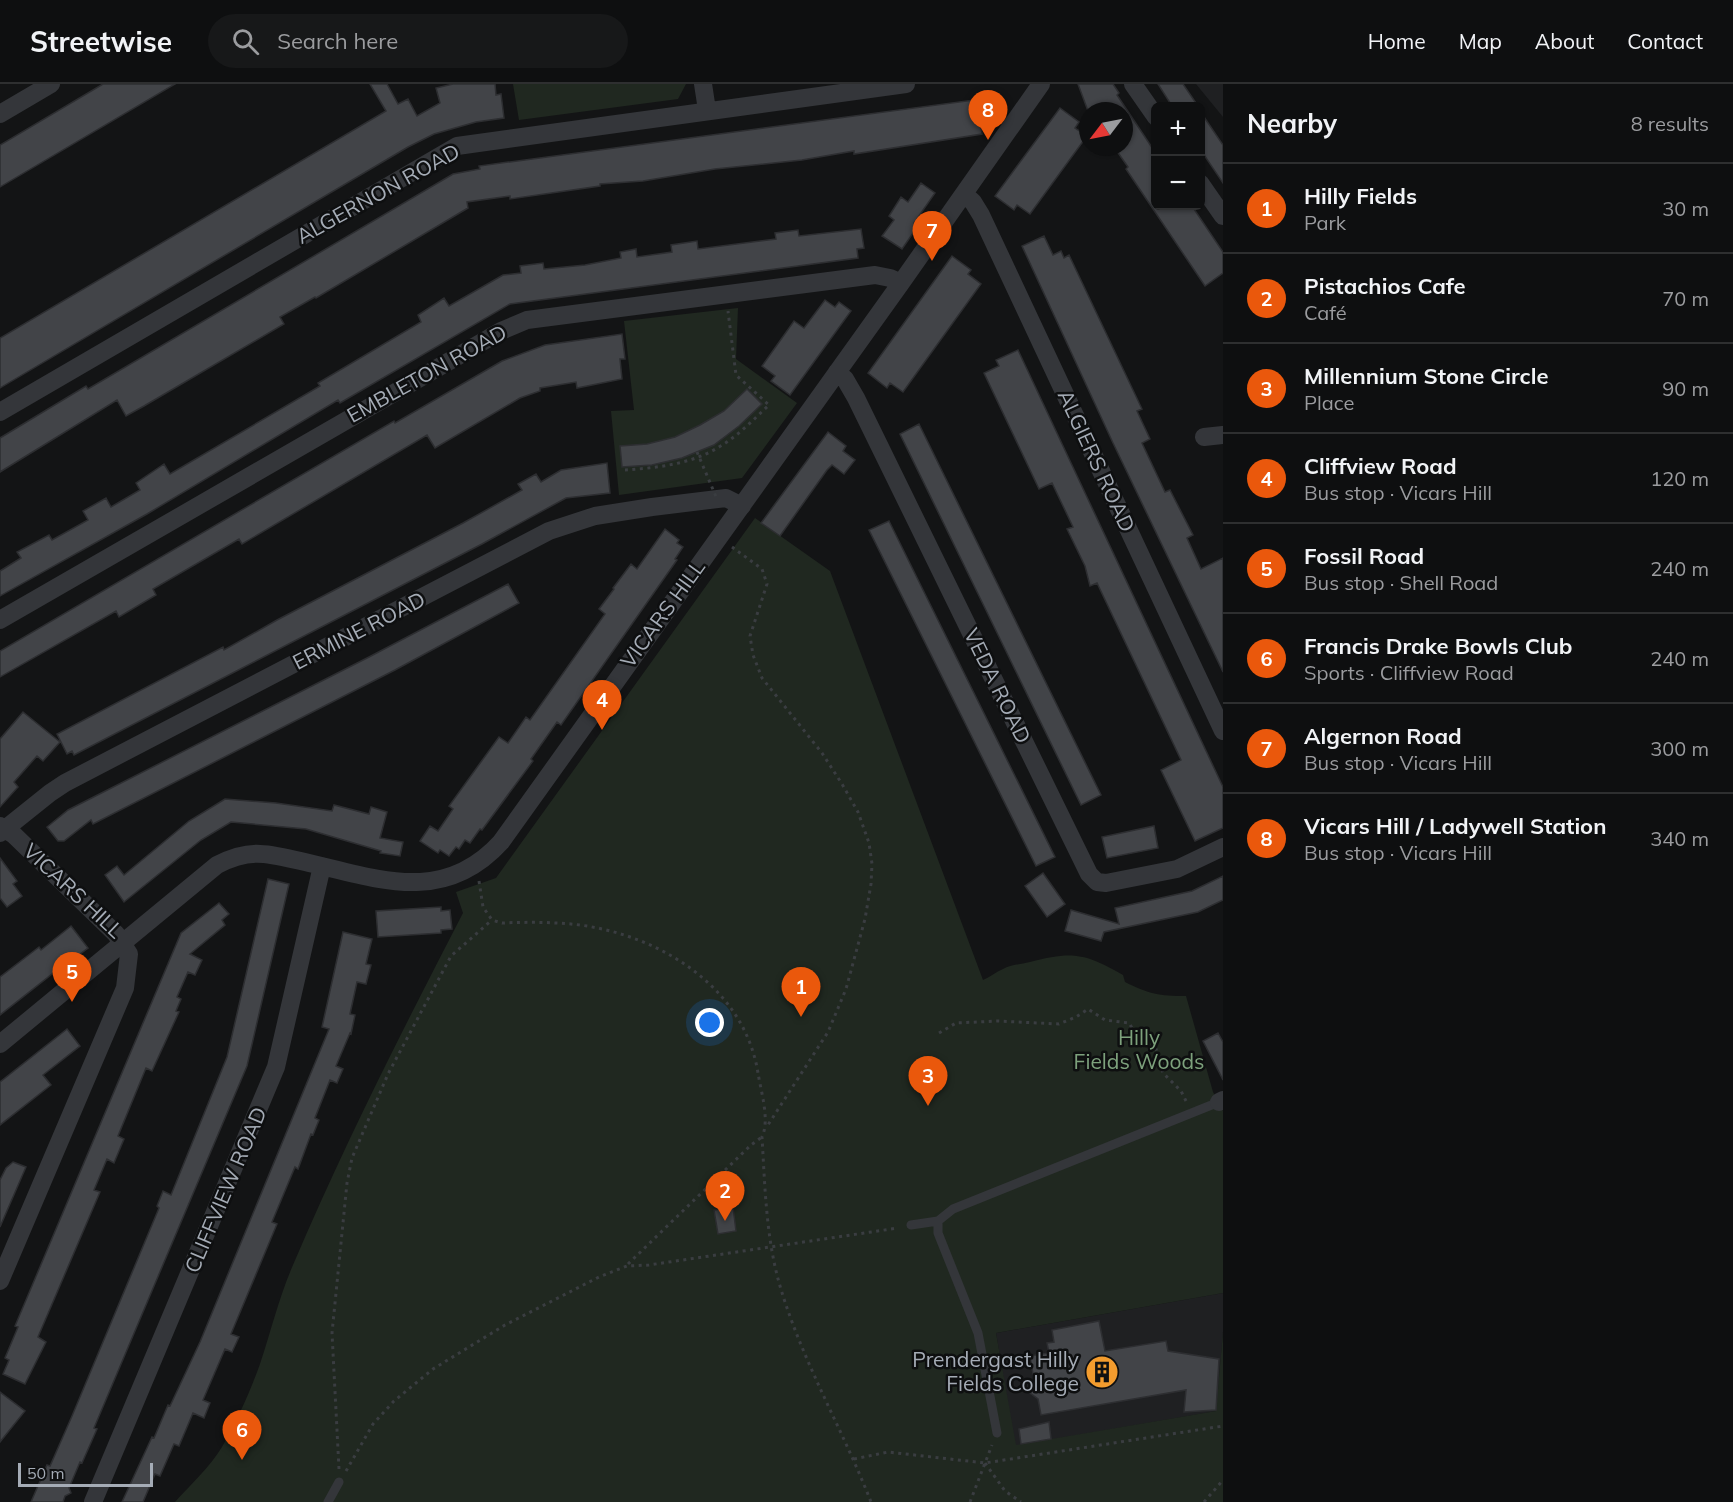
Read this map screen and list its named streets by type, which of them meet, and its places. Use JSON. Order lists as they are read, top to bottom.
{
  "streets": {
    "street": [
      "ALGERNON ROAD",
      "EMBLETON ROAD",
      "ALGIERS ROAD",
      "VICARS HILL",
      "ERMINE ROAD",
      "VEDA ROAD",
      "CLIFFVIEW ROAD"
    ]
  },
  "crossings": [
    ["EMBLETON ROAD", "VICARS HILL"],
    ["ALGIERS ROAD", "VICARS HILL"],
    ["VICARS HILL", "ERMINE ROAD"],
    ["VICARS HILL", "VEDA ROAD"],
    ["VICARS HILL", "CLIFFVIEW ROAD"]
  ],
  "parks": ["Hilly Fields Woods"],
  "places": {
    "building": ["Prendergast Hilly Fields College"]
  },
  "scale_bar": "50 m",
  "north": "bottom left",
  "page": {
    "header": "Streetwise",
    "search": "Search here",
    "nav": [
      "Home",
      "Map",
      "About",
      "Contact"
    ],
    "heading": ["Nearby", "8 results"],
    "pins": [
      "8",
      "7",
      "4",
      "5",
      "1",
      "3",
      "2",
      "6"
    ],
    "map_buttons": ["+", "−"],
    "list": [
      {
        "mark": "1",
        "name": "Hilly Fields",
        "note": "Park",
        "value": "30 m"
      },
      {
        "mark": "2",
        "name": "Pistachios Cafe",
        "note": "Café",
        "value": "70 m"
      },
      {
        "mark": "3",
        "name": "Millennium Stone Circle",
        "note": "Place",
        "value": "90 m"
      },
      {
        "mark": "4",
        "name": "Cliffview Road",
        "note": "Bus stop · Vicars Hill",
        "value": "120 m"
      },
      {
        "mark": "5",
        "name": "Fossil Road",
        "note": "Bus stop · Shell Road",
        "value": "240 m"
      },
      {
        "mark": "6",
        "name": "Francis Drake Bowls Club",
        "note": "Sports · Cliffview Road",
        "value": "240 m"
      },
      {
        "mark": "7",
        "name": "Algernon Road",
        "note": "Bus stop · Vicars Hill",
        "value": "300 m"
      },
      {
        "mark": "8",
        "name": "Vicars Hill / Ladywell Station",
        "note": "Bus stop · Vicars Hill",
        "value": "340 m"
      }
    ],
    "scale": "50 m"
  }
}
